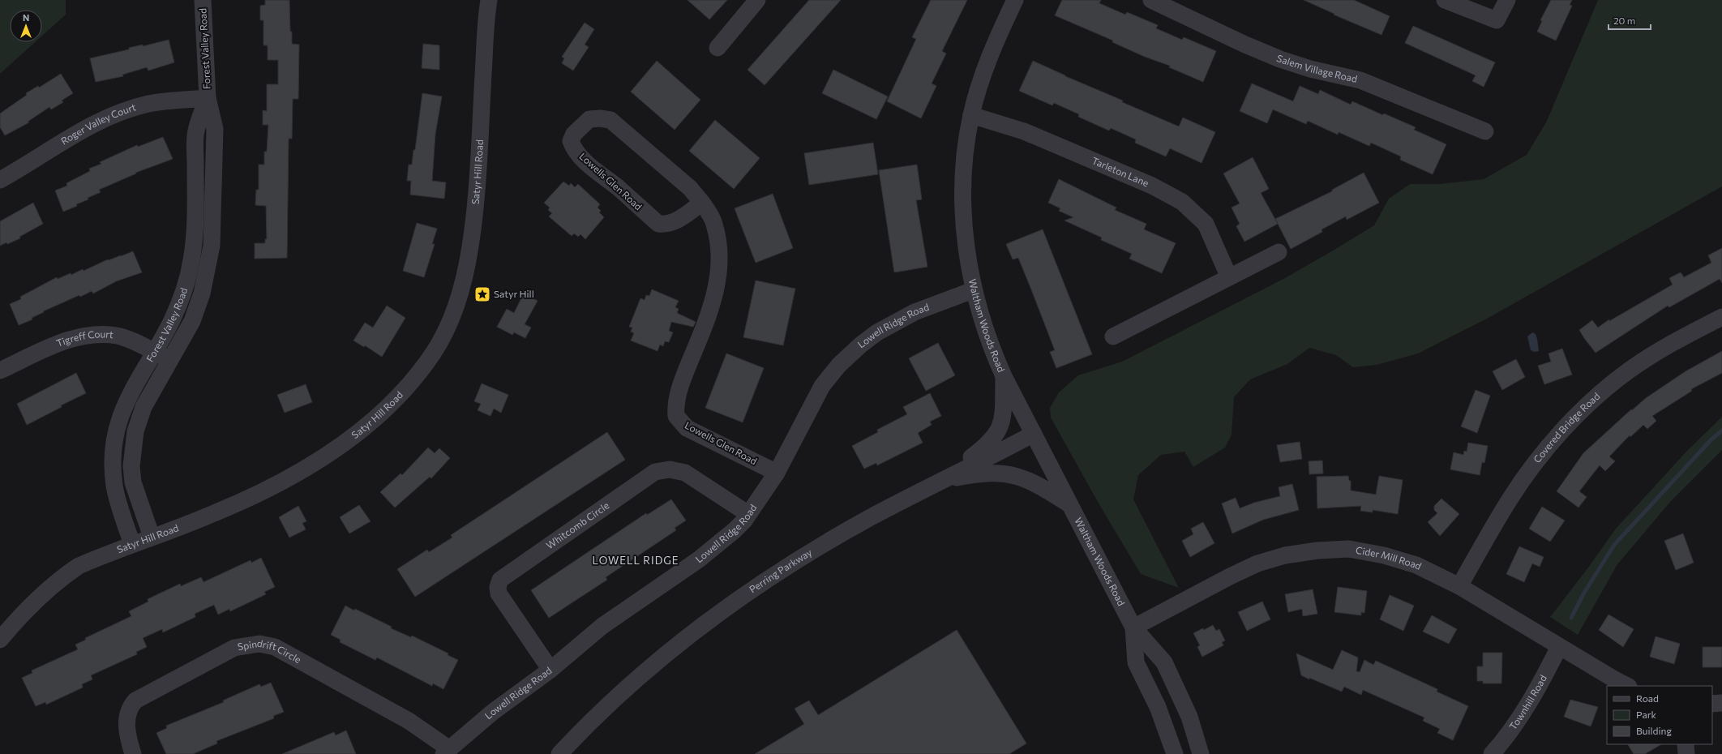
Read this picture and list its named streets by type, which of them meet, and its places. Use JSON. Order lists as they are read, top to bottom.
{
  "streets": {
    "street": [
      "Forest Valley Road",
      "Salem Village Road",
      "Roger Valley Court",
      "Satyr Hill Road",
      "Tarleton Lane",
      "Lowells Glen Road",
      "Waltham Woods Road",
      "Lowell Ridge Road",
      "Tigreff Court",
      "Covered Bridge Road",
      "Whitcomb Circle",
      "Cider Mill Road",
      "Perring Parkway",
      "Spindrift Circle",
      "Townhill Road"
    ]
  },
  "crossings": [
    ["Forest Valley Road", "Roger Valley Court"],
    ["Forest Valley Road", "Satyr Hill Road"],
    ["Forest Valley Road", "Tigreff Court"],
    ["Tarleton Lane", "Waltham Woods Road"],
    ["Lowells Glen Road", "Lowell Ridge Road"],
    ["Waltham Woods Road", "Lowell Ridge Road"],
    ["Waltham Woods Road", "Cider Mill Road"],
    ["Waltham Woods Road", "Perring Parkway"],
    ["Lowell Ridge Road", "Whitcomb Circle"],
    ["Lowell Ridge Road", "Spindrift Circle"],
    ["Covered Bridge Road", "Cider Mill Road"],
    ["Cider Mill Road", "Townhill Road"]
  ],
  "districts": ["LOWELL RIDGE"],
  "places": {
    "place": ["Satyr Hill"]
  },
  "legend": ["Road", "Park", "Building"],
  "scale_bar": "20 m",
  "north": "top"
}
